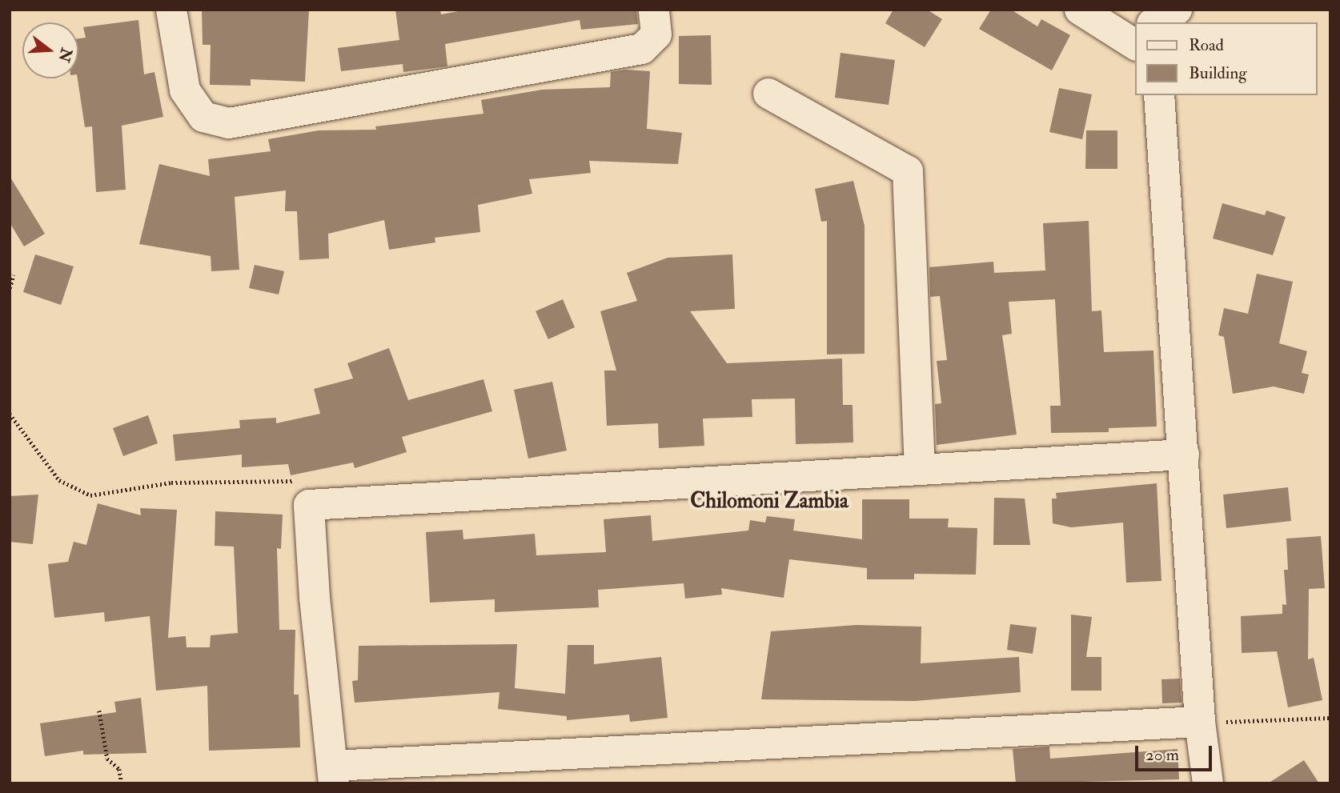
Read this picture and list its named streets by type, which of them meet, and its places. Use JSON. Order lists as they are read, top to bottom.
{
  "districts": ["Chilomoni Zambia"],
  "legend": ["Road", "Building"],
  "scale_bar": "20 m",
  "north": "right"
}
